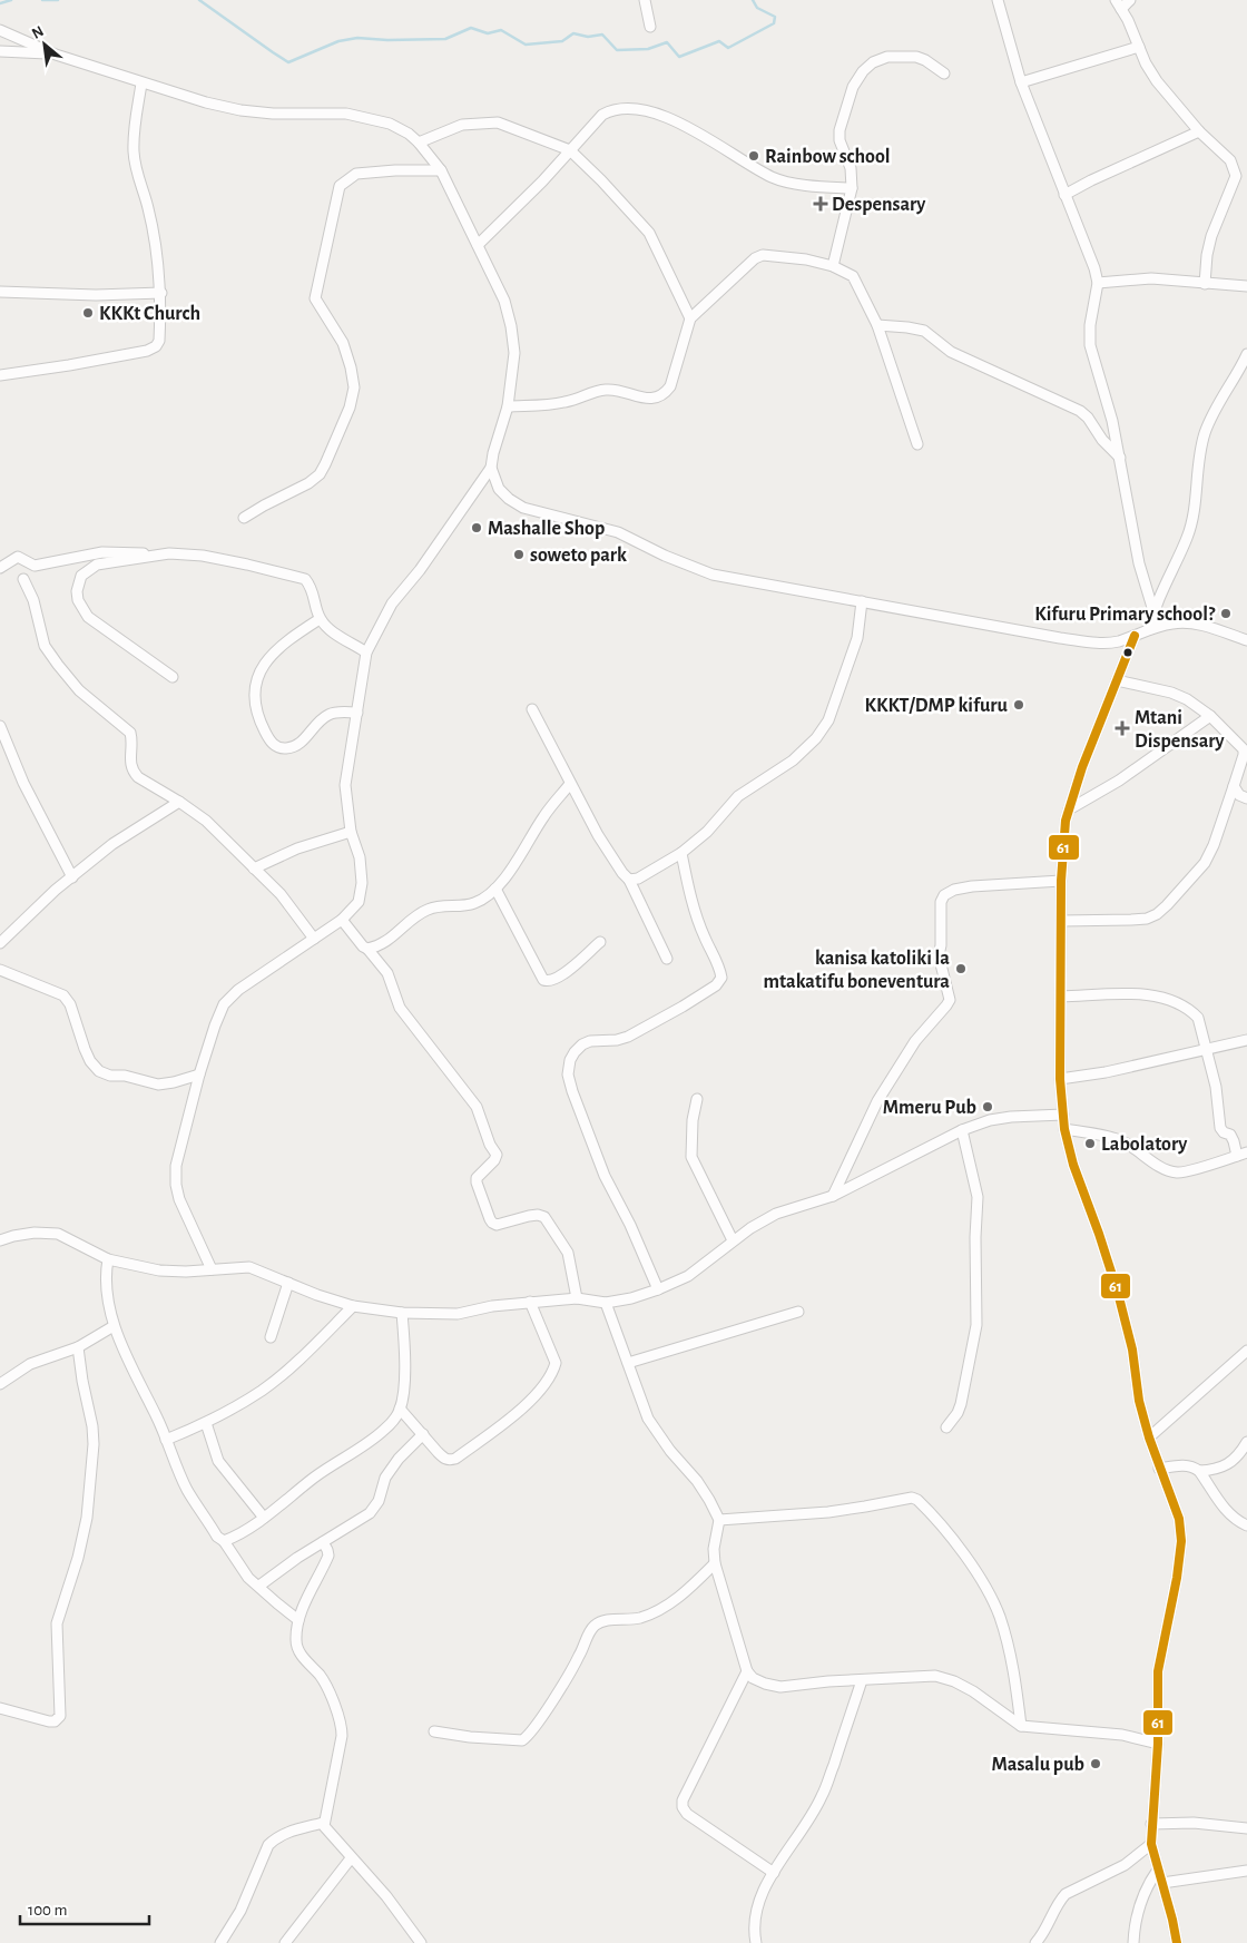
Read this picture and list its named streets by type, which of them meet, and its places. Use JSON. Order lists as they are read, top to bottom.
{
  "places": {
    "other": [
      "Rainbow school",
      "KKKt Church",
      "Mashalle Shop",
      "soweto park",
      "Kifuru Primary school?",
      "KKKT/DMP kifuru",
      "kanisa katoliki la mtakatifu boneventura",
      "Mmeru Pub",
      "Labolatory",
      "Masalu pub"
    ],
    "health": ["Despensary", "Mtani Dispensary"]
  },
  "lines": ["transit line 61"],
  "scale_bar": "100 m",
  "north": "top left"
}
